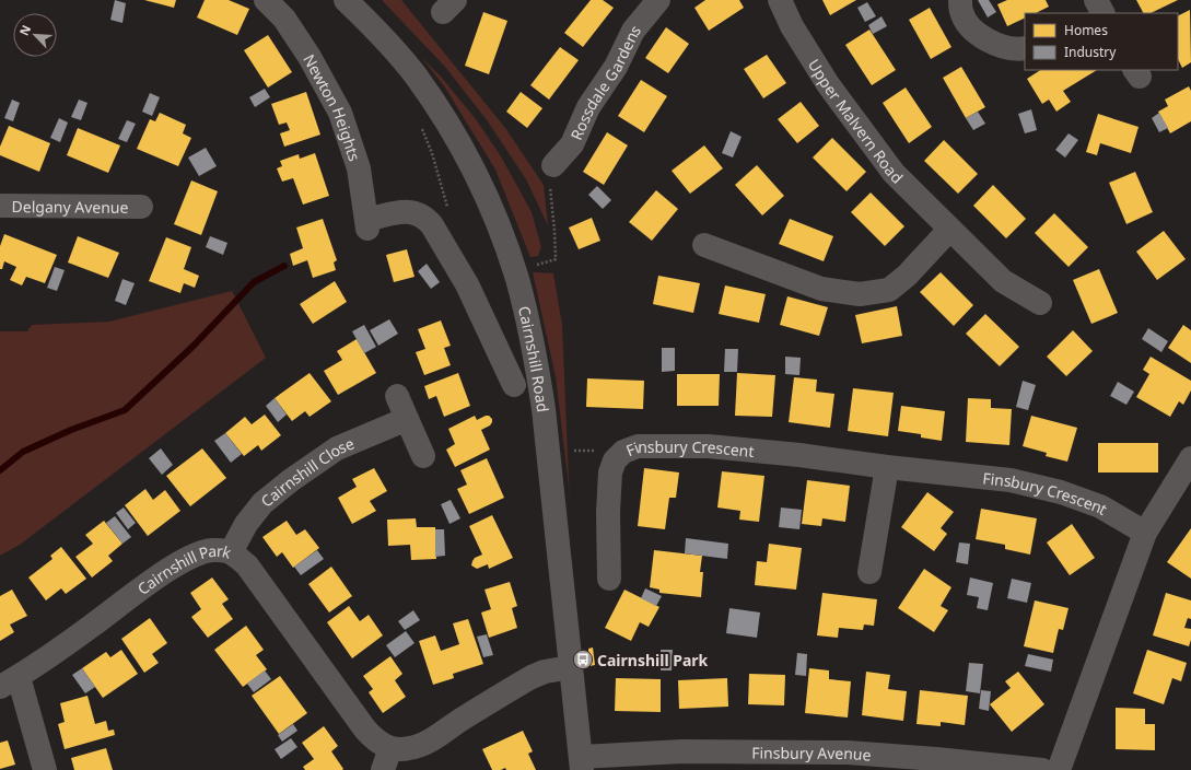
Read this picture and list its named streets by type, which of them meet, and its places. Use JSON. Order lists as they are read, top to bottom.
{
  "streets": {
    "street": [
      "Rossdale Gardens",
      "Newton Heights",
      "Upper Malvern Road",
      "Delgany Avenue",
      "Cairnshill Road",
      "Finsbury Crescent",
      "Cairnshill Close",
      "Cairnshill Park",
      "Finsbury Avenue"
    ]
  },
  "crossings": [
    ["Cairnshill Road", "Cairnshill Park"],
    ["Cairnshill Road", "Finsbury Avenue"],
    ["Cairnshill Close", "Cairnshill Park"]
  ],
  "places": {
    "bus stop": ["Cairnshill Park"]
  },
  "legend": ["Homes", "Industry"],
  "north": "top left"
}
